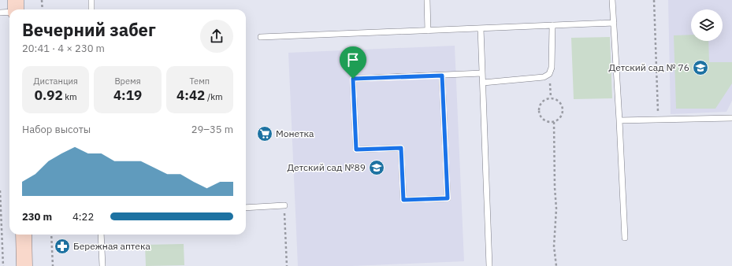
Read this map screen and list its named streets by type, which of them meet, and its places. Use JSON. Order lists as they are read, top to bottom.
{
  "places": {
    "school or university": ["Детский сад № 76", "Детский сад №89"],
    "supermarket": ["Монетка"],
    "pharmacy": ["Бережная аптека"]
  },
  "page": {
    "heading": ["Вечерний забег", "20:41 · 4 × 230 m"],
    "stats": [
      ["Дистанция", "0.92 km"],
      ["Время", "4:19"],
      ["Темп", "4:42 /km"]
    ],
    "chart": ["Набор высоты", "29–35 m"],
    "list": [
      {
        "name": "230 m",
        "note": "4:22"
      }
    ]
  }
}
